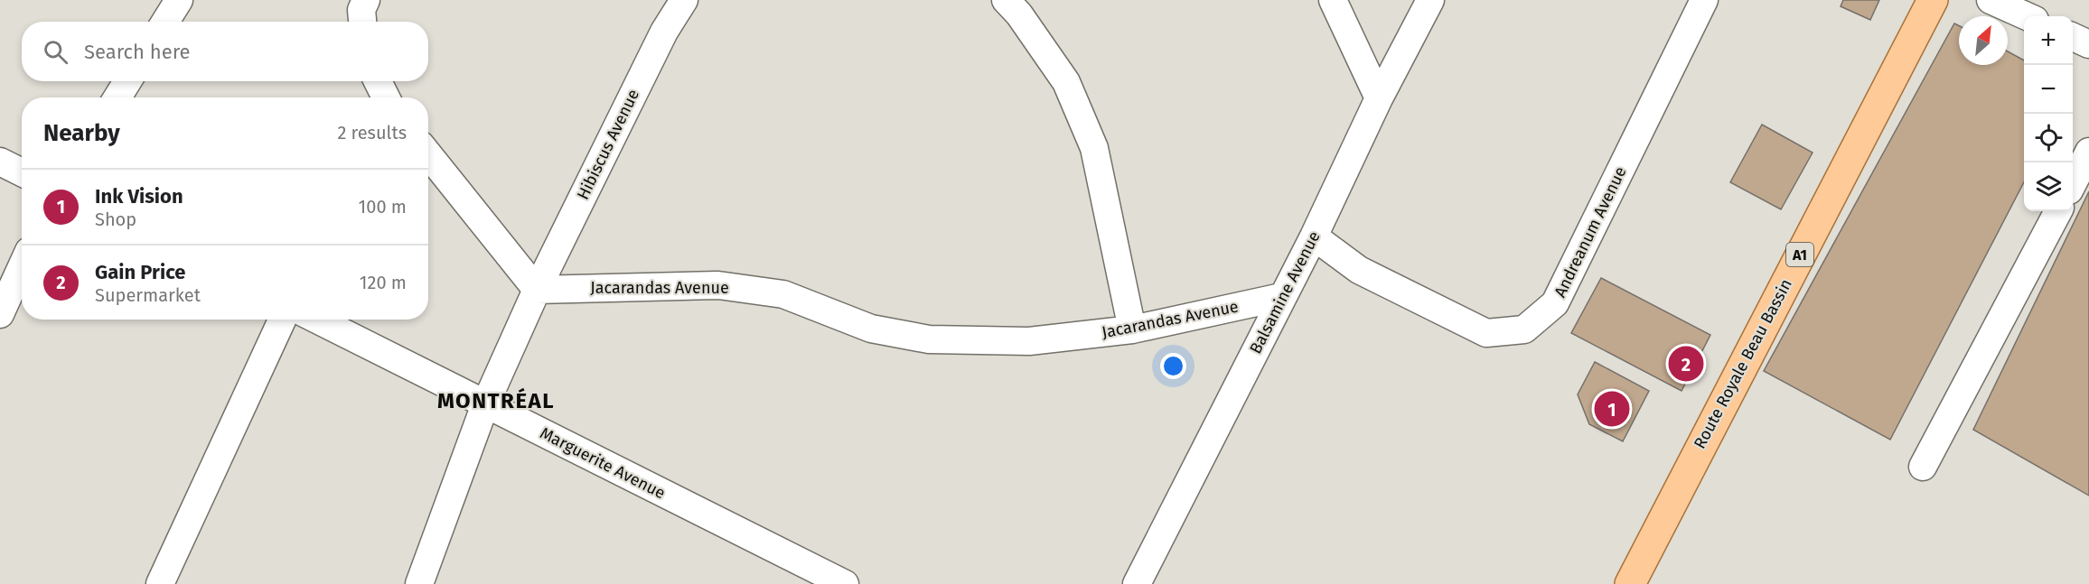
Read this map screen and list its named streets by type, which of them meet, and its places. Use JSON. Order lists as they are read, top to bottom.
{
  "streets": {
    "main road": ["A1", "Route Royale Beau Bassin"],
    "street": [
      "Hibiscus Avenue",
      "Andreanum Avenue",
      "Jacarandas Avenue",
      "Balsamine Avenue",
      "Marguerite Avenue"
    ]
  },
  "crossings": [
    ["Hibiscus Avenue", "Jacarandas Avenue"],
    ["Hibiscus Avenue", "Marguerite Avenue"],
    ["Andreanum Avenue", "Balsamine Avenue"],
    ["Jacarandas Avenue", "Balsamine Avenue"]
  ],
  "districts": ["MONTRÉAL"],
  "north": "top right",
  "page": {
    "map_buttons": ["+", "−"],
    "search": "Search here",
    "heading": ["Nearby", "2 results"],
    "list": [
      {
        "mark": "1",
        "name": "Ink Vision",
        "note": "Shop",
        "value": "100 m"
      },
      {
        "mark": "2",
        "name": "Gain Price",
        "note": "Supermarket",
        "value": "120 m"
      }
    ],
    "pins": ["2", "1"]
  }
}
